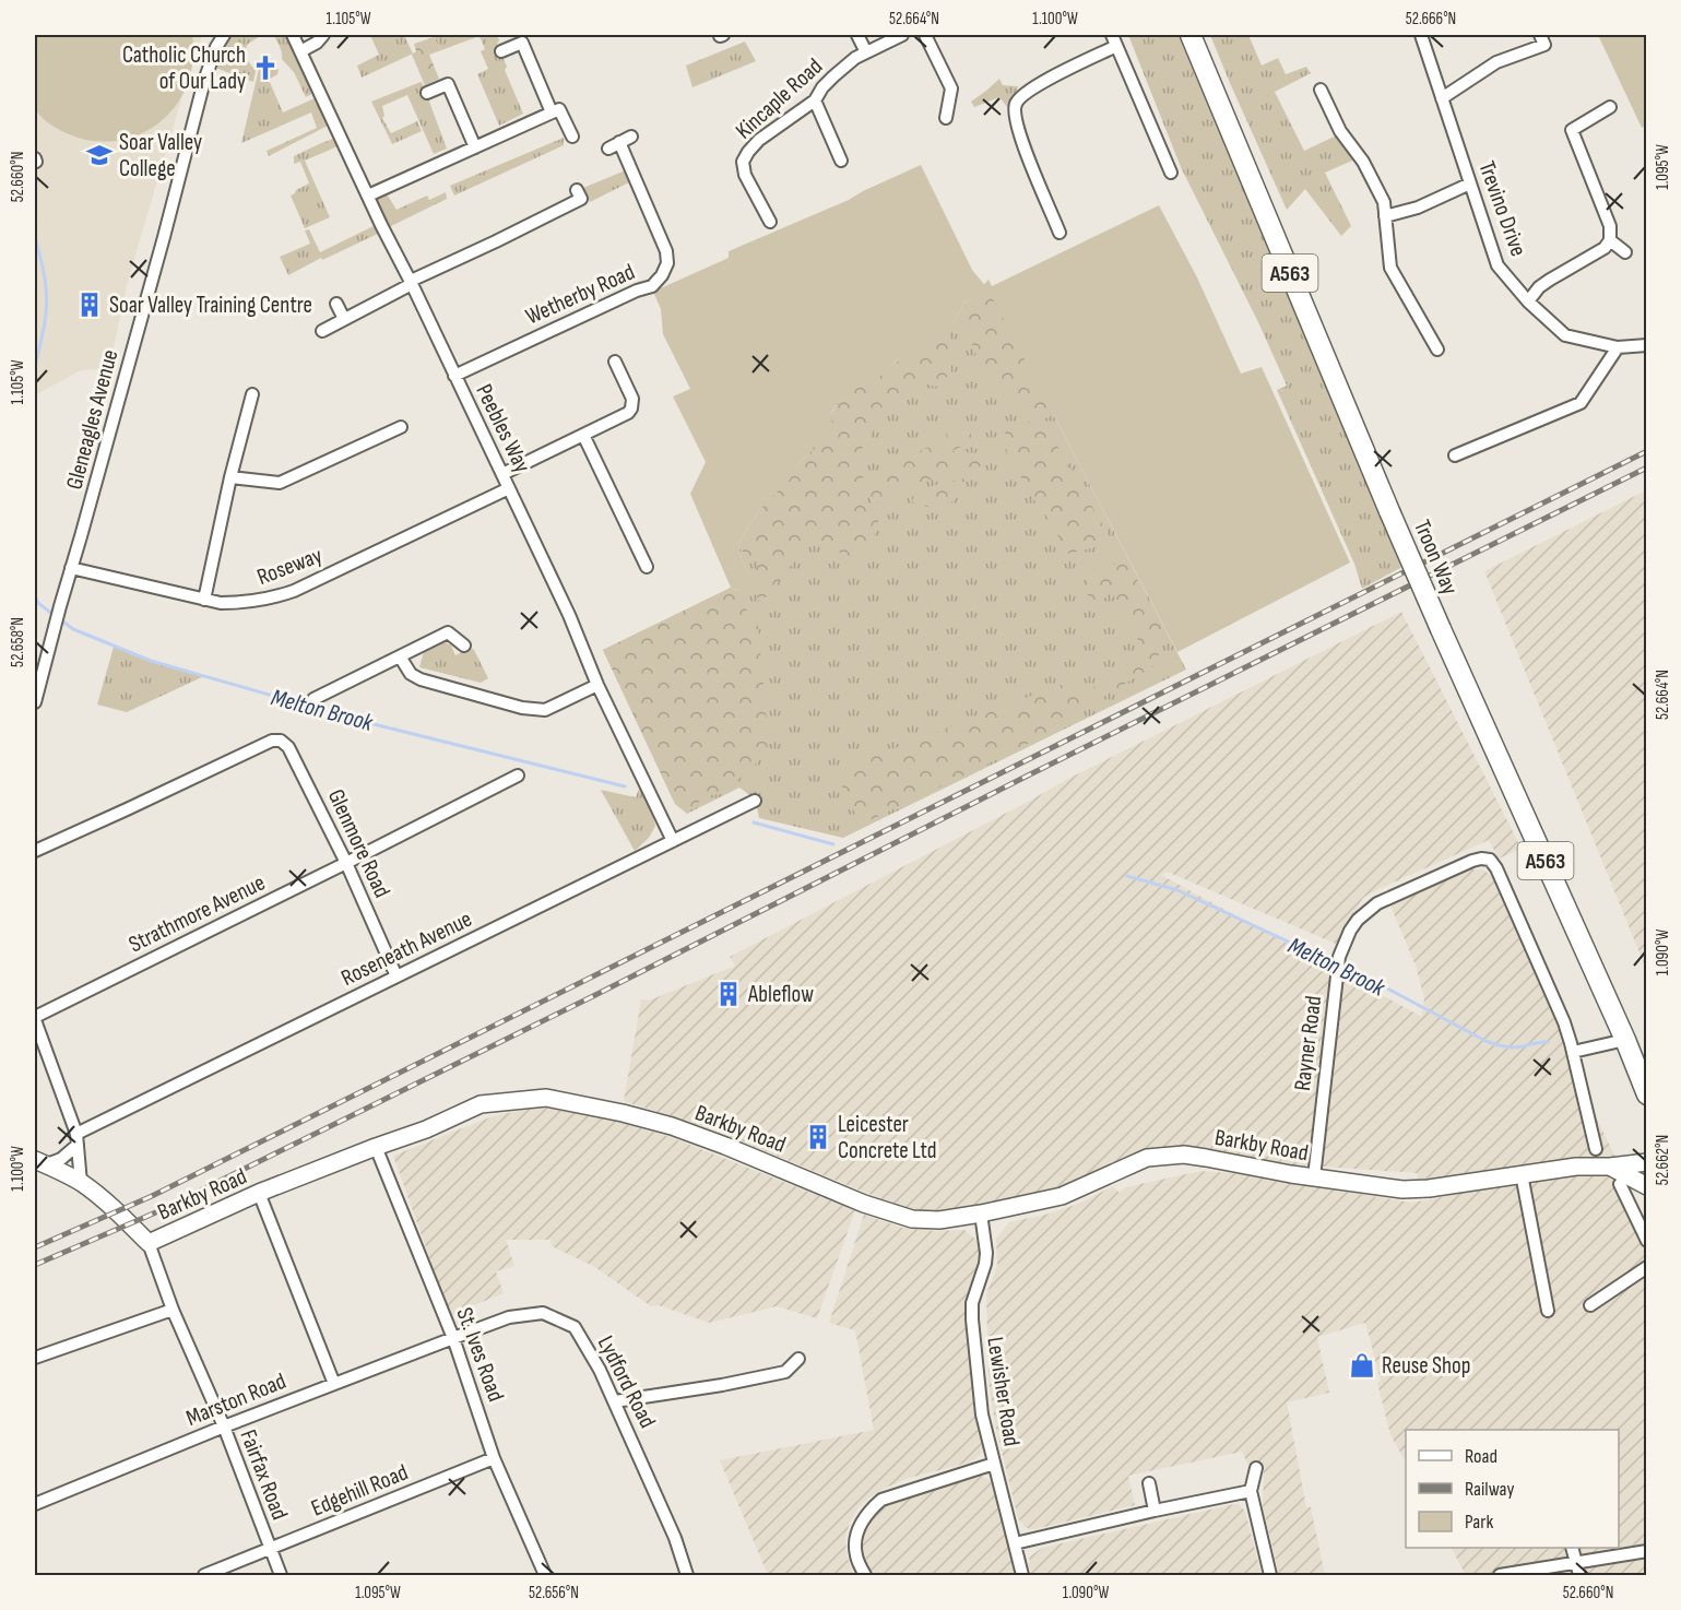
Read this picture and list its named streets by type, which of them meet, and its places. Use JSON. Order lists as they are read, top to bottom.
{
  "streets": {
    "highway": ["A563", "Troon Way"],
    "street": [
      "Kincaple Road",
      "Trevino Drive",
      "Wetherby Road",
      "Gleneagles Avenue",
      "Peebles Way",
      "Roseway",
      "Glenmore Road",
      "Strathmore Avenue",
      "Roseneath Avenue",
      "Rayner Road",
      "Barkby Road",
      "St. Ives Road",
      "Lydford Road",
      "Lewisher Road",
      "Marston Road",
      "Fairfax Road",
      "Edgehill Road"
    ]
  },
  "crossings": [
    ["Wetherby Road", "Peebles Way"],
    ["Gleneagles Avenue", "Roseway"],
    ["Peebles Way", "Roseway"],
    ["Peebles Way", "Roseneath Avenue"],
    ["Glenmore Road", "Strathmore Avenue"],
    ["Glenmore Road", "Roseneath Avenue"],
    ["Roseneath Avenue", "Barkby Road"],
    ["Rayner Road", "Barkby Road"],
    ["Barkby Road", "St. Ives Road"],
    ["Barkby Road", "Lewisher Road"],
    ["Barkby Road", "Fairfax Road"],
    ["St. Ives Road", "Lydford Road"],
    ["St. Ives Road", "Marston Road"],
    ["St. Ives Road", "Edgehill Road"],
    ["Lydford Road", "Marston Road"],
    ["Marston Road", "Fairfax Road"],
    ["Fairfax Road", "Edgehill Road"]
  ],
  "water": ["Melton Brook"],
  "places": {
    "church": ["Catholic Church of Our Lady"],
    "school or university": ["Soar Valley College"],
    "building": ["Soar Valley Training Centre", "Ableflow", "Leicester Concrete Ltd"],
    "shop": ["Reuse Shop"]
  },
  "legend": ["Road", "Railway", "Park"],
  "coordinates": [
    "1.105°W",
    "52.664°N",
    "1.100°W",
    "52.666°N",
    "1.095°W",
    "52.660°N",
    "52.658°N",
    "1.090°W",
    "52.662°N",
    "52.656°N"
  ]
}
